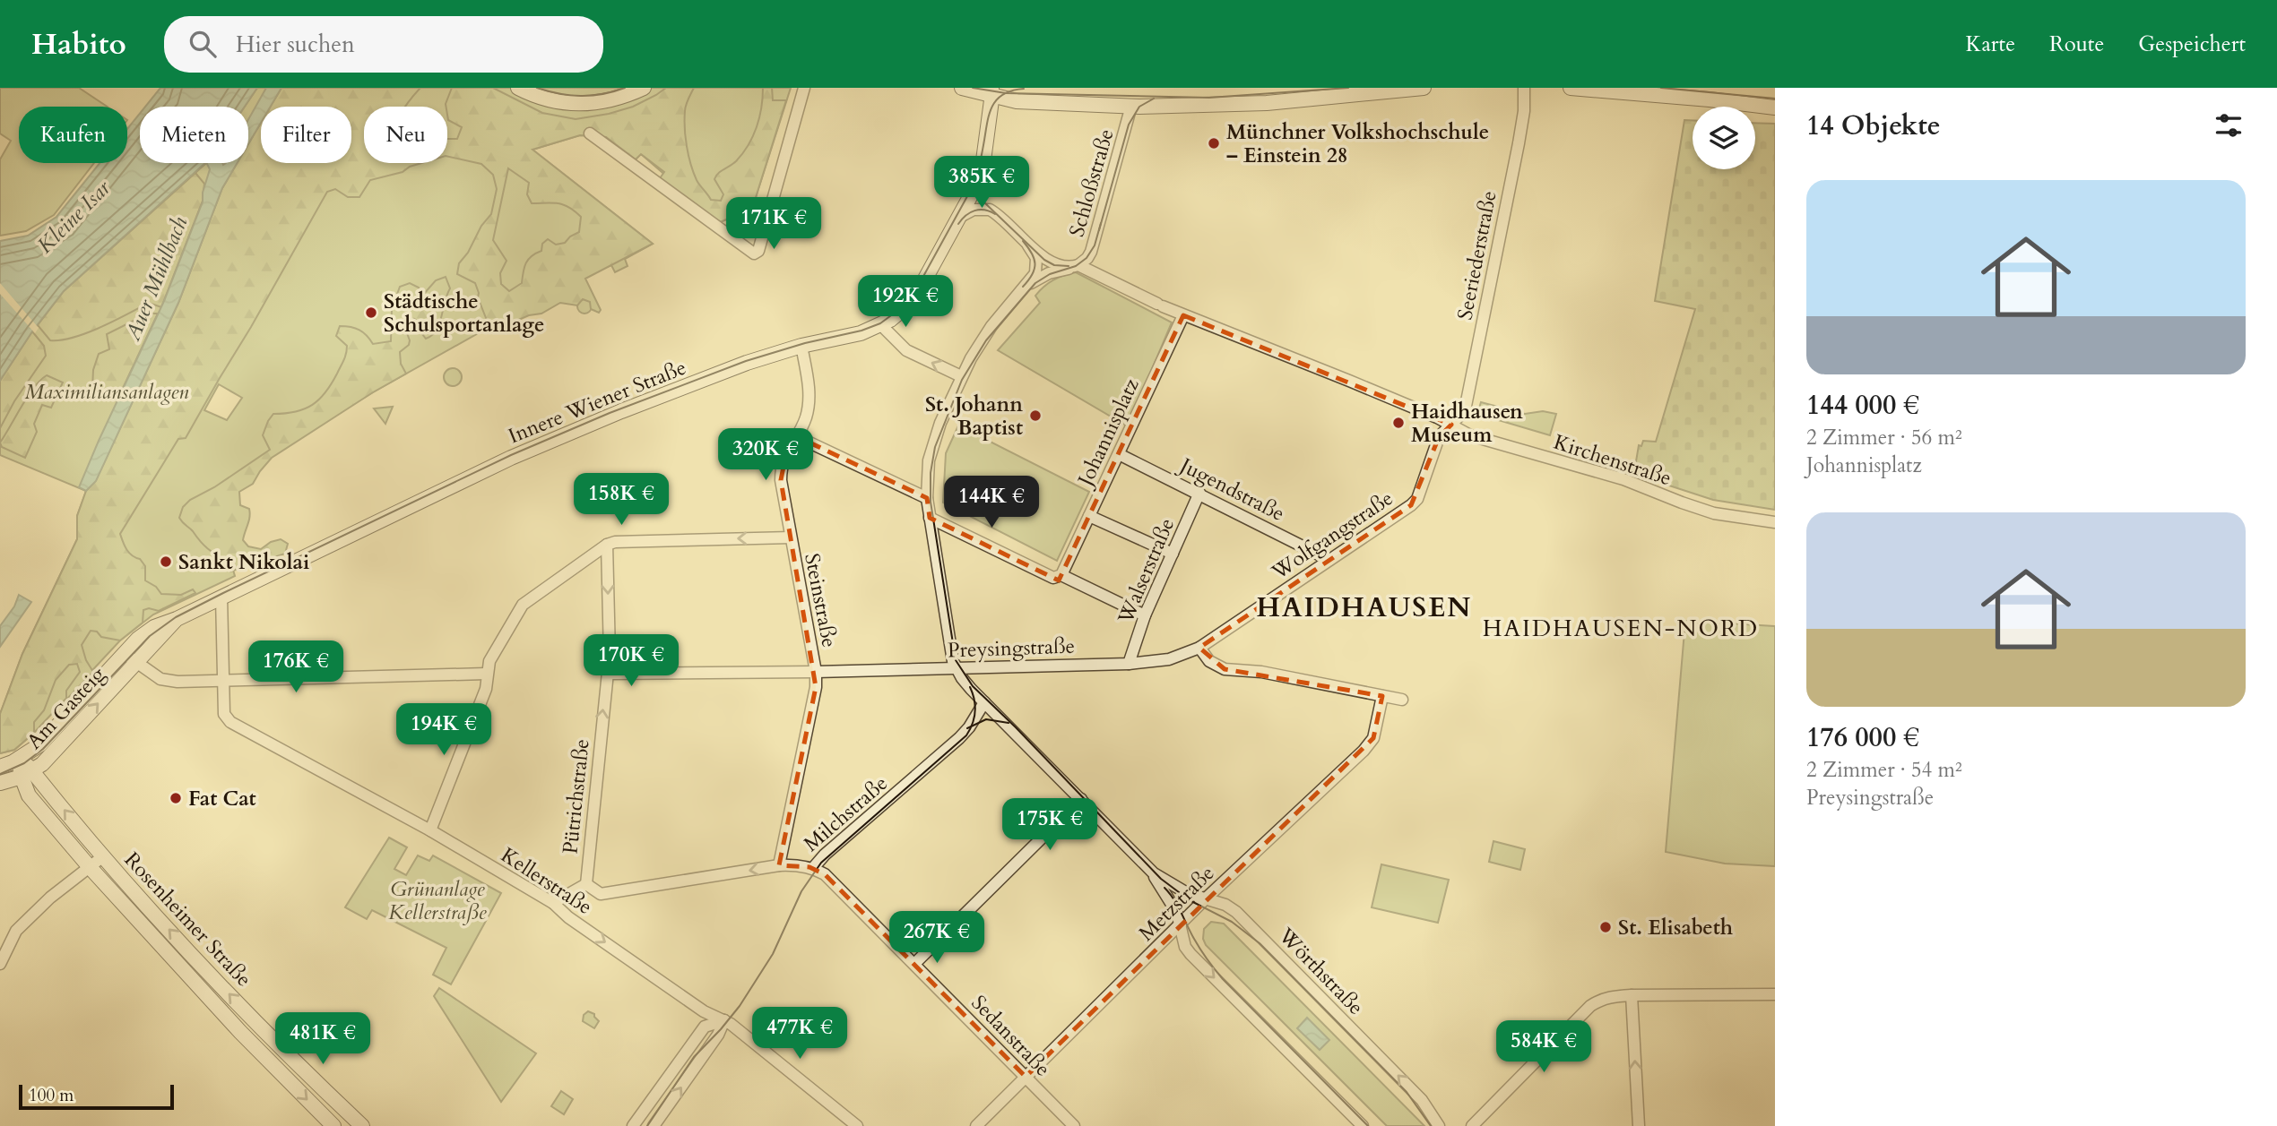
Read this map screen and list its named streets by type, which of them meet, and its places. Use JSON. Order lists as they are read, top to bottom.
{
  "streets": {
    "main road": ["Innere Wiener Straße", "Am Gasteig", "Rosenheimer Straße"],
    "street": [
      "Schloßstraße",
      "Seeriederstraße",
      "Johannisplatz",
      "Kirchenstraße",
      "Jugendstraße",
      "Wolfgangstraße",
      "Walserstraße",
      "Steinstraße",
      "Preysingstraße",
      "Pütrichstraße",
      "Milchstraße",
      "Kellerstraße",
      "Metzstraße",
      "Wörthstraße",
      "Sedanstraße"
    ]
  },
  "crossings": [
    ["Schloßstraße", "Kirchenstraße"],
    ["Seeriederstraße", "Kirchenstraße"],
    ["Seeriederstraße", "Wolfgangstraße"],
    ["Innere Wiener Straße", "Kirchenstraße"],
    ["Innere Wiener Straße", "Steinstraße"],
    ["Innere Wiener Straße", "Am Gasteig"],
    ["Innere Wiener Straße", "Kellerstraße"],
    ["Johannisplatz", "Kirchenstraße"],
    ["Johannisplatz", "Jugendstraße"],
    ["Kirchenstraße", "Wolfgangstraße"],
    ["Jugendstraße", "Wolfgangstraße"],
    ["Jugendstraße", "Walserstraße"],
    ["Wolfgangstraße", "Preysingstraße"],
    ["Walserstraße", "Preysingstraße"],
    ["Steinstraße", "Preysingstraße"],
    ["Steinstraße", "Milchstraße"],
    ["Preysingstraße", "Pütrichstraße"],
    ["Preysingstraße", "Wörthstraße"],
    ["Am Gasteig", "Rosenheimer Straße"],
    ["Pütrichstraße", "Milchstraße"],
    ["Pütrichstraße", "Kellerstraße"],
    ["Milchstraße", "Wörthstraße"],
    ["Milchstraße", "Sedanstraße"],
    ["Metzstraße", "Wörthstraße"],
    ["Metzstraße", "Sedanstraße"]
  ],
  "one_way": ["Milchstraße"],
  "districts": ["HAIDHAUSEN", "HAIDHAUSEN-NORD"],
  "water": ["Kleine Isar", "Auer Mühlbach"],
  "parks": ["Maximiliansanlagen", "Grünanlage Kellerstraße"],
  "places": [
    "Münchner Volkshochschule – Einstein 28",
    "Städtische Schulsportanlage",
    "St. Johann Baptist",
    "Haidhausen Museum",
    "Sankt Nikolai",
    "Fat Cat",
    "St. Elisabeth"
  ],
  "scale_bar": "100 m",
  "page": {
    "header": "Habito",
    "search": "Hier suchen",
    "nav": ["Karte", "Route", "Gespeichert"],
    "heading": "14 Objekte",
    "chip": [
      "Kaufen",
      "Mieten",
      "Filter",
      "Neu"
    ],
    "price": [
      "385K €",
      "171K €",
      "192K €",
      "320K €",
      "158K €",
      "144K €",
      "170K €",
      "176K €",
      "194K €",
      "175K €",
      "267K €",
      "477K €",
      "481K €",
      "584K €"
    ],
    "list": [
      {
        "name": "144 000 €",
        "note": "2 Zimmer · 56 m² · Johannisplatz"
      },
      {
        "name": "176 000 €",
        "note": "2 Zimmer · 54 m² · Preysingstraße"
      }
    ],
    "scale": "100 m"
  }
}
